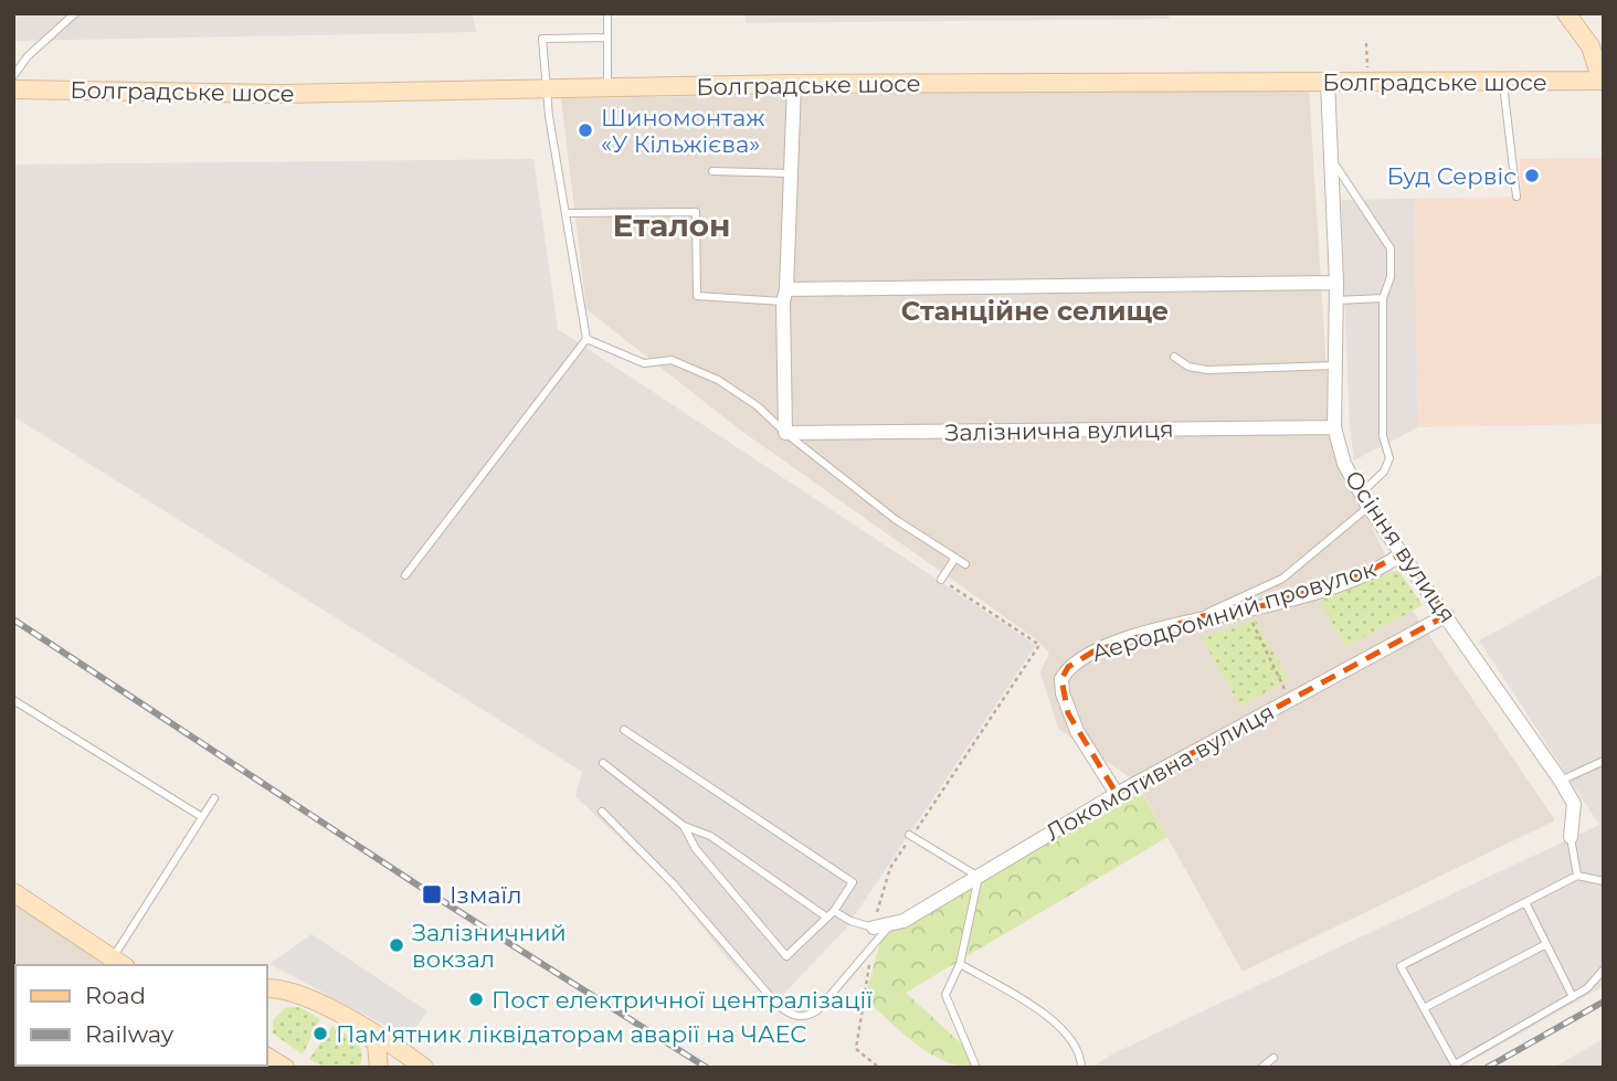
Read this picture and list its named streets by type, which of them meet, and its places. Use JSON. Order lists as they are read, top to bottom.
{
  "streets": {
    "main road": ["Болградське шосе"],
    "street": [
      "Залізнична вулиця",
      "Осіння вулиця",
      "Аеродромний провулок",
      "Локомотивна вулиця"
    ]
  },
  "crossings": [
    ["Болградське шосе", "Осіння вулиця"],
    ["Залізнична вулиця", "Осіння вулиця"],
    ["Осіння вулиця", "Аеродромний провулок"],
    ["Осіння вулиця", "Локомотивна вулиця"],
    ["Аеродромний провулок", "Локомотивна вулиця"]
  ],
  "districts": ["Еталон", "Станційне селище"],
  "places": {
    "other": [
      "Шиномонтаж «У Кільжієва»",
      "Буд Сервіс",
      "Залізничний вокзал",
      "Пост електричної централізації",
      "Пам'ятник ліквідаторам аварії на ЧАЕС"
    ],
    "transit": ["Ізмаїл"]
  },
  "legend": ["Road", "Railway"]
}
